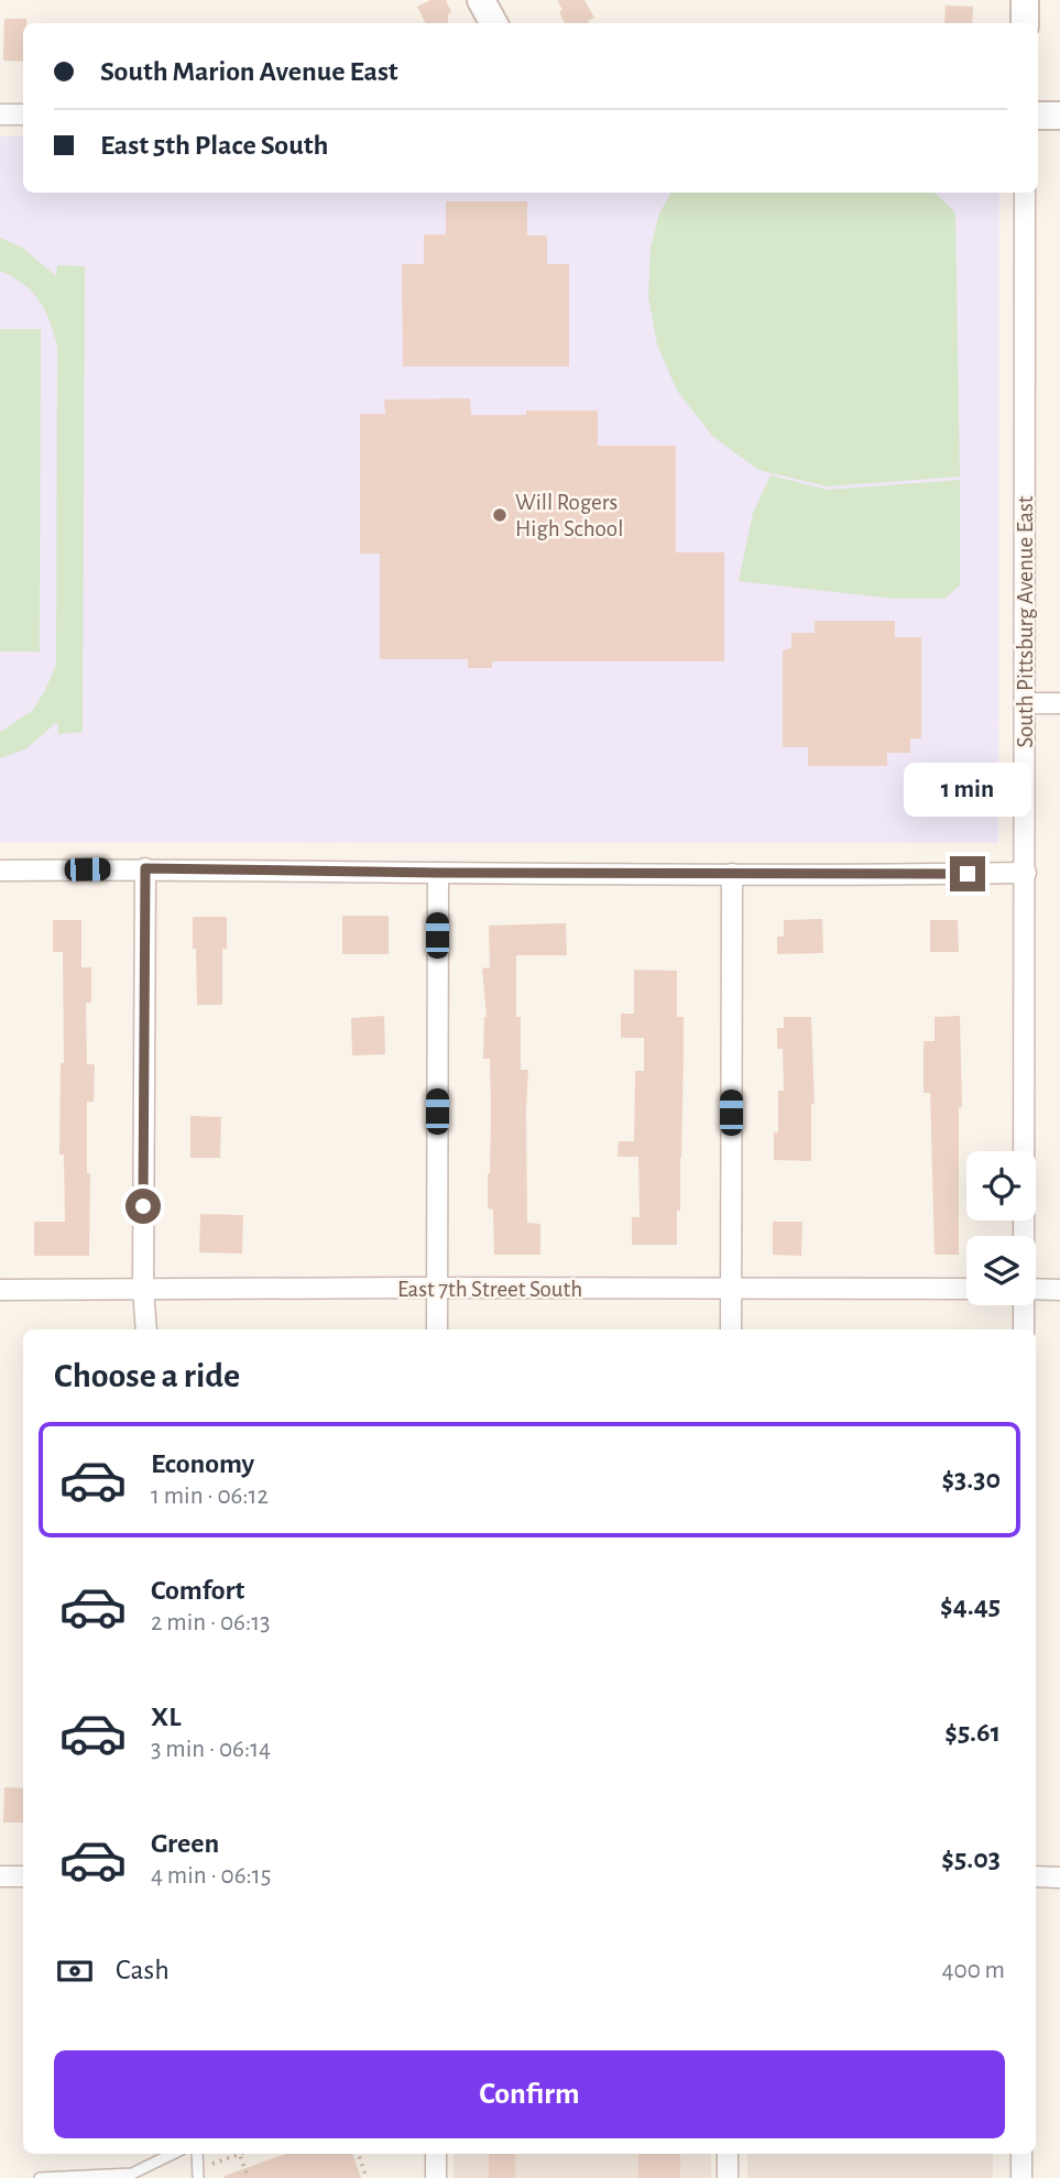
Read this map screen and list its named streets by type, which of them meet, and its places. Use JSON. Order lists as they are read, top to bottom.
{
  "streets": {
    "street": ["South Pittsburg Avenue East", "East 7th Street South"]
  },
  "places": ["Will Rogers High School"],
  "page": {
    "banner": ["South Marion Avenue East", "East 5th Place South"],
    "bubble": "1 min",
    "heading": "Choose a ride",
    "list": [
      {
        "name": "Economy",
        "note": "1 min · 06:12",
        "value": "$3.30"
      },
      {
        "name": "Comfort",
        "note": "2 min · 06:13",
        "value": "$4.45"
      },
      {
        "name": "XL",
        "note": "3 min · 06:14",
        "value": "$5.61"
      },
      {
        "name": "Green",
        "note": "4 min · 06:15",
        "value": "$5.03"
      }
    ],
    "pay": ["Cash", "400 m"],
    "buttons": "Confirm"
  }
}
